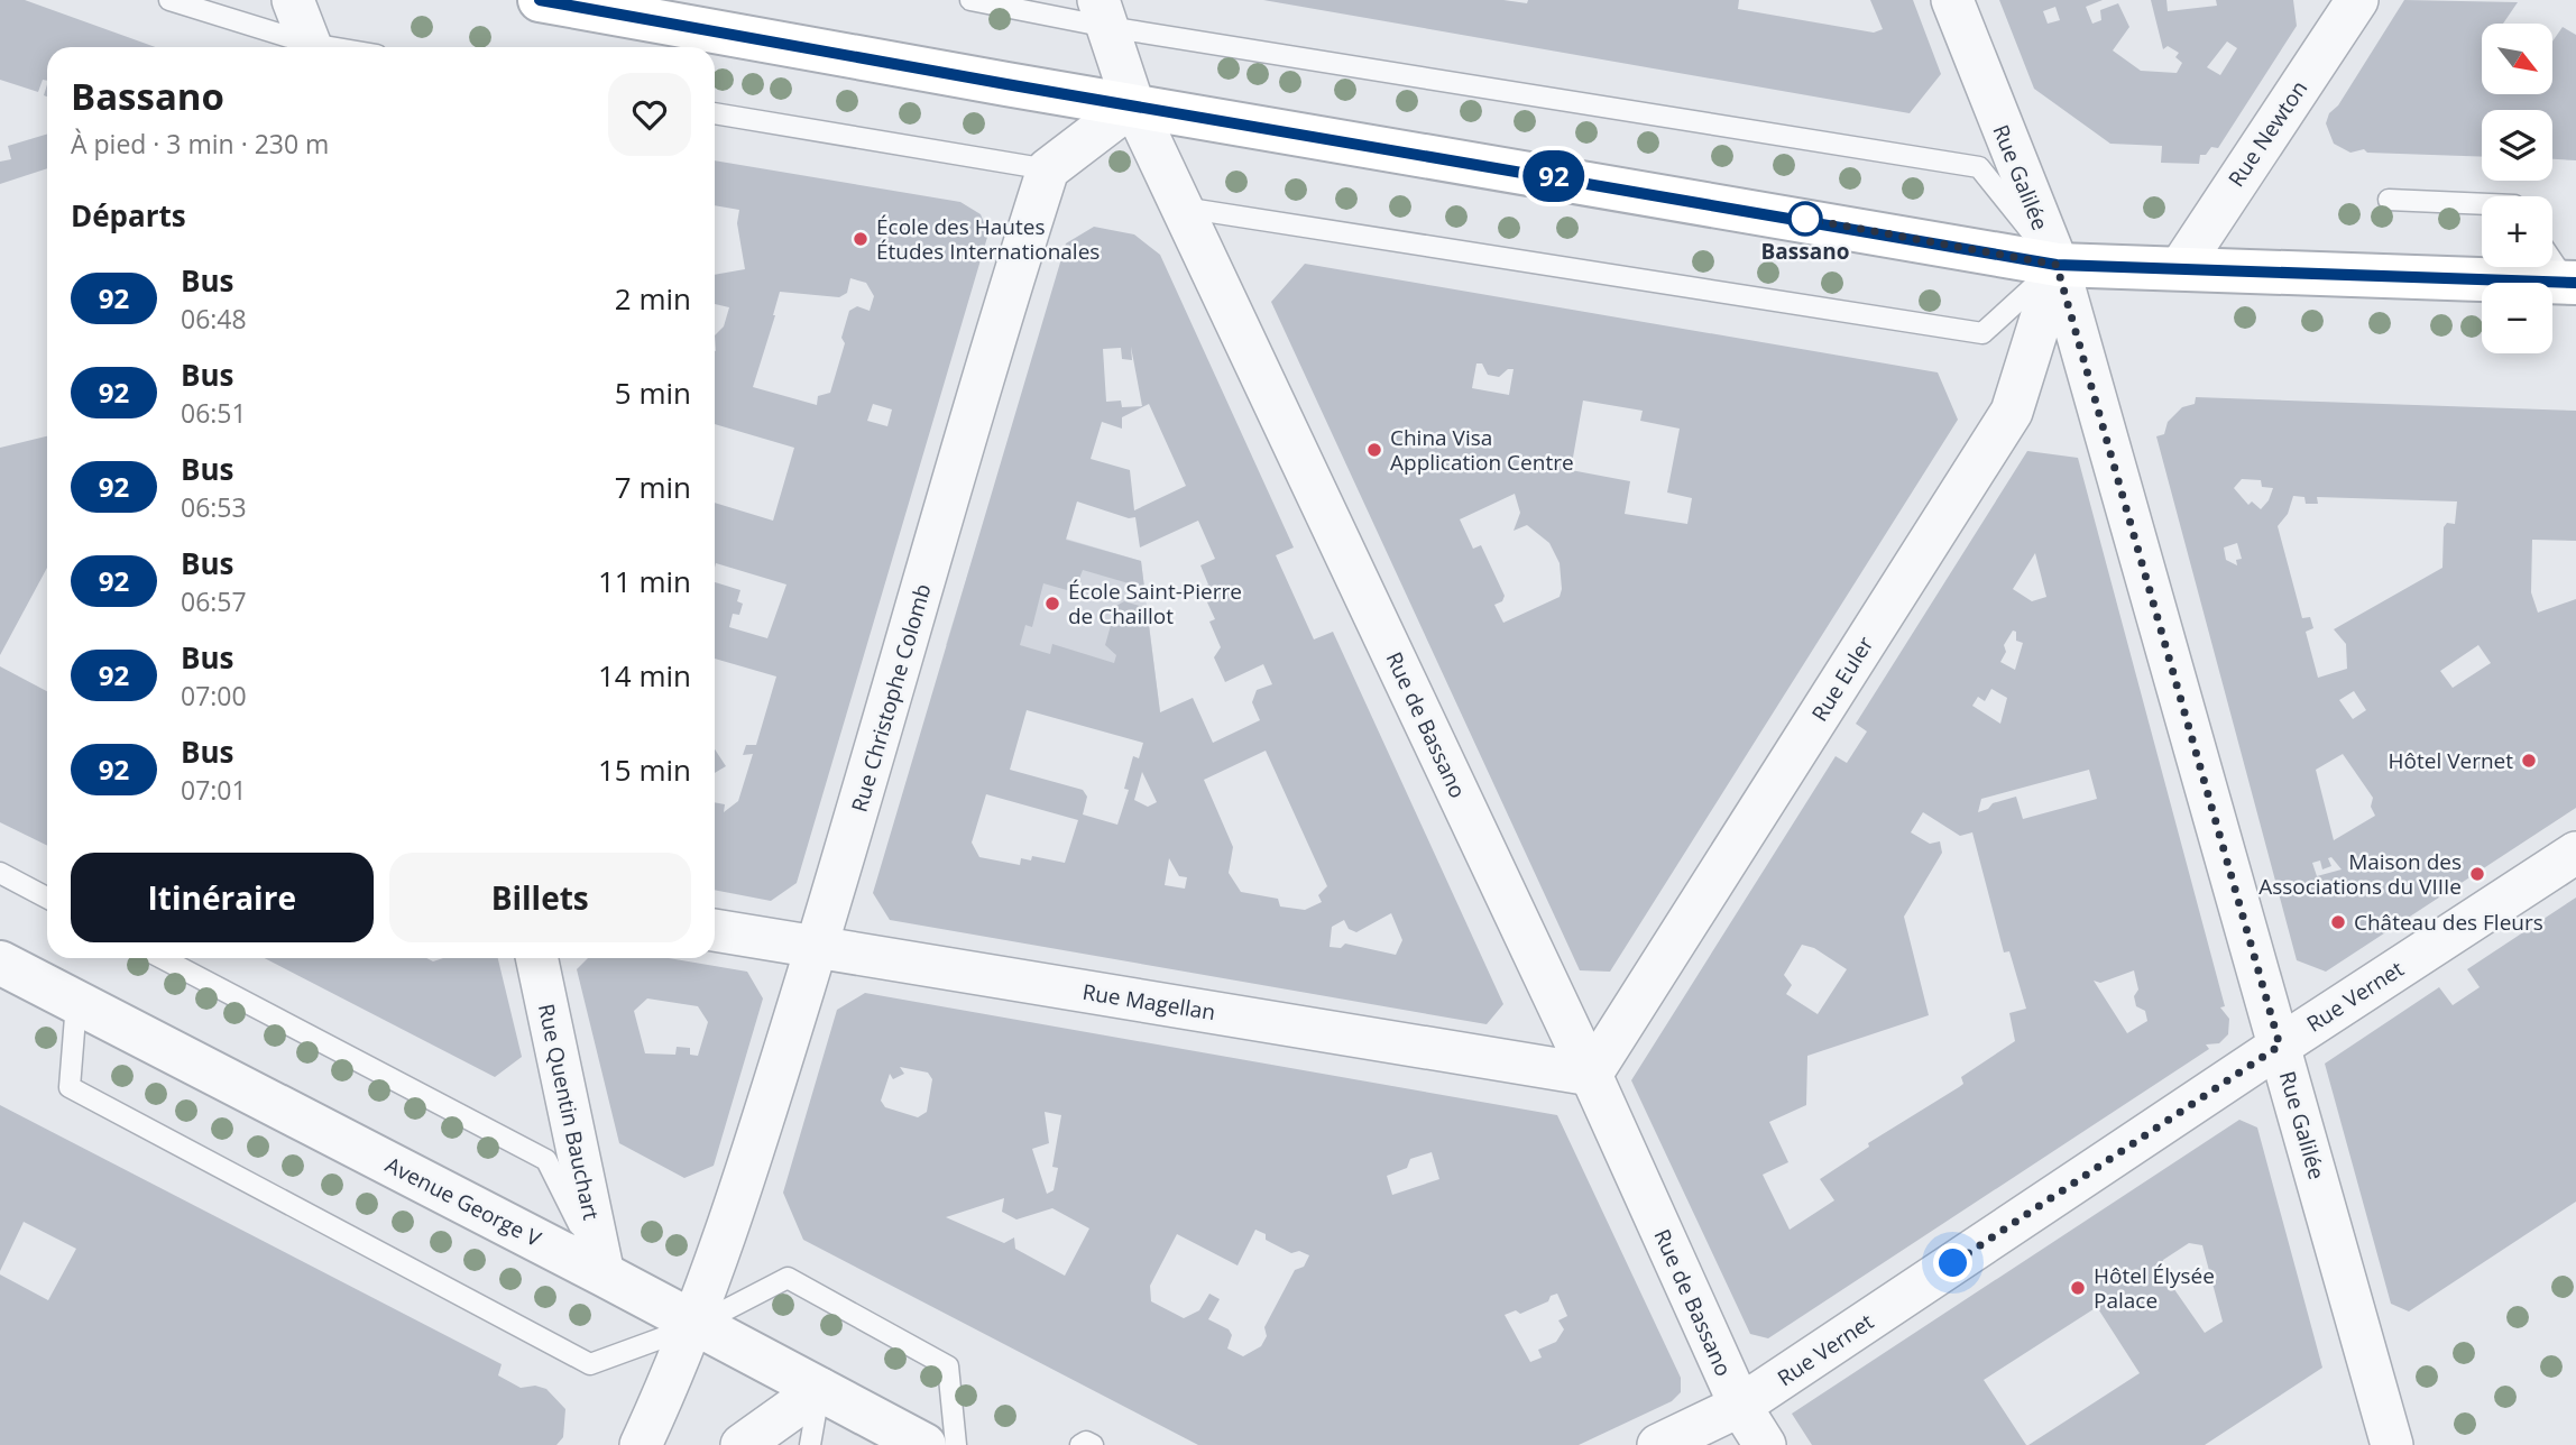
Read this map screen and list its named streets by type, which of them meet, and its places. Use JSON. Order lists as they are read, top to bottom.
{
  "streets": {
    "street": [
      "Rue Newton",
      "Rue Galilée",
      "Rue Euler",
      "Rue Christophe Colomb",
      "Rue de Bassano",
      "Rue Vernet",
      "Rue Magellan",
      "Rue Quentin Bauchart",
      "Avenue George V"
    ]
  },
  "crossings": [
    ["Rue Galilée", "Rue Euler"],
    ["Rue Galilée", "Rue Vernet"],
    ["Rue Euler", "Rue de Bassano"],
    ["Rue Euler", "Rue Magellan"],
    ["Rue Christophe Colomb", "Rue Magellan"],
    ["Rue Christophe Colomb", "Avenue George V"],
    ["Rue de Bassano", "Rue Vernet"],
    ["Rue de Bassano", "Rue Magellan"],
    ["Rue Quentin Bauchart", "Avenue George V"]
  ],
  "places": [
    "Bassano",
    "École des Hautes Études Internationales",
    "China Visa Application Centre",
    "École Saint-Pierre de Chaillot",
    "Hôtel Vernet",
    "Maison des Associations du VIIIe",
    "Château des Fleurs",
    "Hôtel Élysée Palace"
  ],
  "lines": ["bus line 92"],
  "north": "bottom right",
  "page": {
    "on_map": "92",
    "map_buttons": ["+", "−"],
    "heading": [
      ["Bassano", "À pied · 3 min · 230 m"],
      "Départs"
    ],
    "list": [
      {
        "mark": "92",
        "name": "Bus",
        "note": "06:48",
        "value": "2 min"
      },
      {
        "mark": "92",
        "name": "Bus",
        "note": "06:51",
        "value": "5 min"
      },
      {
        "mark": "92",
        "name": "Bus",
        "note": "06:53",
        "value": "7 min"
      },
      {
        "mark": "92",
        "name": "Bus",
        "note": "06:57",
        "value": "11 min"
      },
      {
        "mark": "92",
        "name": "Bus",
        "note": "07:00",
        "value": "14 min"
      },
      {
        "mark": "92",
        "name": "Bus",
        "note": "07:01",
        "value": "15 min"
      }
    ],
    "buttons": ["Itinéraire", "Billets"]
  }
}
